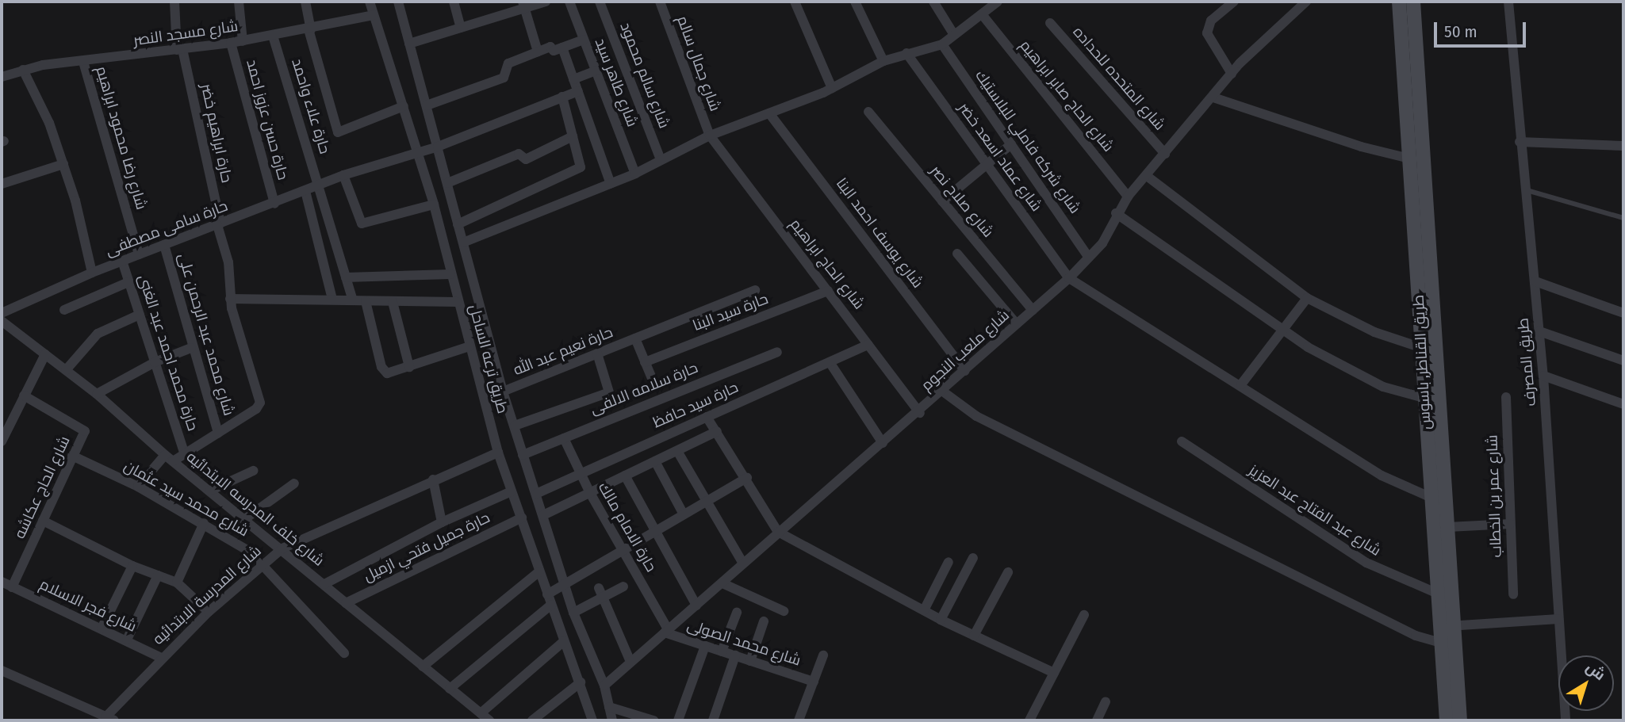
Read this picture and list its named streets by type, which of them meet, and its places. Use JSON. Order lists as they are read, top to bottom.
{
  "streets": {
    "main road": ["طريق القناطر, باسوس"],
    "street": [
      "شارع مسجد النصر",
      "شارع جمال سالم",
      "شارع سالم محمود",
      "شارع المتحده للحداده",
      "شارع طاهر سيد",
      "شارع الحاج صابر ابراهيم",
      "حارة علاء واحمد",
      "حارة حسن عزوز احمد",
      "حارة ابراهيم خضر",
      "شارع رضا محمود ابراهيم",
      "شارع شركه فاملي للبلاستيك",
      "شارع عماد اسعد خضر",
      "شارع صلاح نصر",
      "حارة سامى مصطفى",
      "شارع يوسف احمد البنا",
      "شارع الحاج ابراهيم",
      "حارة سيد البنا",
      "شارع محمد عبد الرحمن على",
      "شارع ملعب النجوم",
      "حارة نعيم عبد الله",
      "حارة محمد احمد عبد الغنى",
      "طريق ترعه الساحل",
      "طريق المصرف",
      "حارة سلامه الالفى",
      "حارة سيد حافظ",
      "شارع الحاج عكاشه",
      "شارع عمر بن الخطاب",
      "شارع محمد سيد عثمان",
      "شارع خلف المدرسه الابتدائيه",
      "شارع عبد الفتاح عبد العزيز",
      "حارة الامام مالك",
      "حارة جميل فتحي ازميل",
      "شارع المدرسة الابتدائيه",
      "شارع فجر الاسلام",
      "شارع محمد الصولى"
    ]
  },
  "crossings": [
    ["شارع مسجد النصر", "حارة علاء واحمد"],
    ["شارع مسجد النصر", "حارة حسن عزوز احمد"],
    ["شارع مسجد النصر", "حارة ابراهيم خضر"],
    ["شارع مسجد النصر", "شارع رضا محمود ابراهيم"],
    ["شارع مسجد النصر", "طريق ترعه الساحل"],
    ["شارع جمال سالم", "شارع الحاج ابراهيم"],
    ["شارع المتحده للحداده", "شارع ملعب النجوم"],
    ["شارع الحاج صابر ابراهيم", "شارع ملعب النجوم"],
    ["حارة علاء واحمد", "حارة سامى مصطفى"],
    ["حارة حسن عزوز احمد", "حارة سامى مصطفى"],
    ["حارة ابراهيم خضر", "حارة سامى مصطفى"],
    ["حارة ابراهيم خضر", "شارع محمد عبد الرحمن على"],
    ["شارع رضا محمود ابراهيم", "حارة سامى مصطفى"],
    ["شارع شركه فاملي للبلاستيك", "شارع ملعب النجوم"],
    ["شارع عماد اسعد خضر", "شارع ملعب النجوم"],
    ["شارع صلاح نصر", "شارع ملعب النجوم"],
    ["حارة سامى مصطفى", "شارع محمد عبد الرحمن على"],
    ["حارة سامى مصطفى", "حارة محمد احمد عبد الغنى"],
    ["حارة سامى مصطفى", "طريق ترعه الساحل"],
    ["شارع يوسف احمد البنا", "شارع ملعب النجوم"],
    ["شارع الحاج ابراهيم", "حارة سيد البنا"],
    ["شارع الحاج ابراهيم", "شارع ملعب النجوم"],
    ["شارع الحاج ابراهيم", "حارة سيد حافظ"],
    ["شارع ملعب النجوم", "طريق ترعه الساحل"],
    ["شارع ملعب النجوم", "حارة الامام مالك"],
    ["شارع ملعب النجوم", "شارع محمد الصولى"],
    ["حارة نعيم عبد الله", "طريق ترعه الساحل"],
    ["طريق ترعه الساحل", "حارة سلامه الالفى"],
    ["طريق ترعه الساحل", "حارة سيد حافظ"],
    ["طريق ترعه الساحل", "حارة جميل فتحي ازميل"],
    ["طريق ترعه الساحل", "شارع المدرسة الابتدائيه"],
    ["طريق القناطر, باسوس", "شارع عبد الفتاح عبد العزيز"],
    ["حارة سلامه الالفى", "حارة الامام مالك"],
    ["حارة سيد حافظ", "حارة الامام مالك"],
    ["شارع الحاج عكاشه", "شارع محمد سيد عثمان"],
    ["شارع الحاج عكاشه", "شارع فجر الاسلام"],
    ["شارع محمد سيد عثمان", "شارع المدرسة الابتدائيه"],
    ["شارع خلف المدرسه الابتدائيه", "حارة جميل فتحي ازميل"],
    ["شارع خلف المدرسه الابتدائيه", "شارع المدرسة الابتدائيه"],
    ["حارة الامام مالك", "شارع محمد الصولى"],
    ["شارع المدرسة الابتدائيه", "شارع فجر الاسلام"]
  ],
  "scale_bar": "50 m",
  "north": "top right"
}
